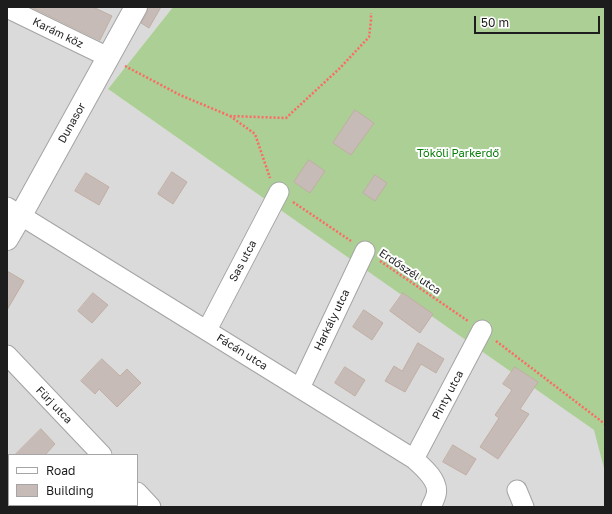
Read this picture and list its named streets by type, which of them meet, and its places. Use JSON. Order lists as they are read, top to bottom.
{
  "streets": {
    "street": [
      "Karám köz",
      "Dunasor",
      "Sas utca",
      "Harkály utca",
      "Fácán utca",
      "Pinty utca",
      "Fürj utca"
    ],
    "path": ["Erdőszél utca"]
  },
  "crossings": [
    ["Karám köz", "Dunasor"],
    ["Dunasor", "Fácán utca"],
    ["Sas utca", "Erdőszél utca"],
    ["Sas utca", "Fácán utca"],
    ["Erdőszél utca", "Harkály utca"],
    ["Erdőszél utca", "Pinty utca"],
    ["Harkály utca", "Fácán utca"],
    ["Fácán utca", "Pinty utca"]
  ],
  "parks": ["Tököli Parkerdő"],
  "legend": ["Road", "Building"],
  "scale_bar": "50 m"
}
